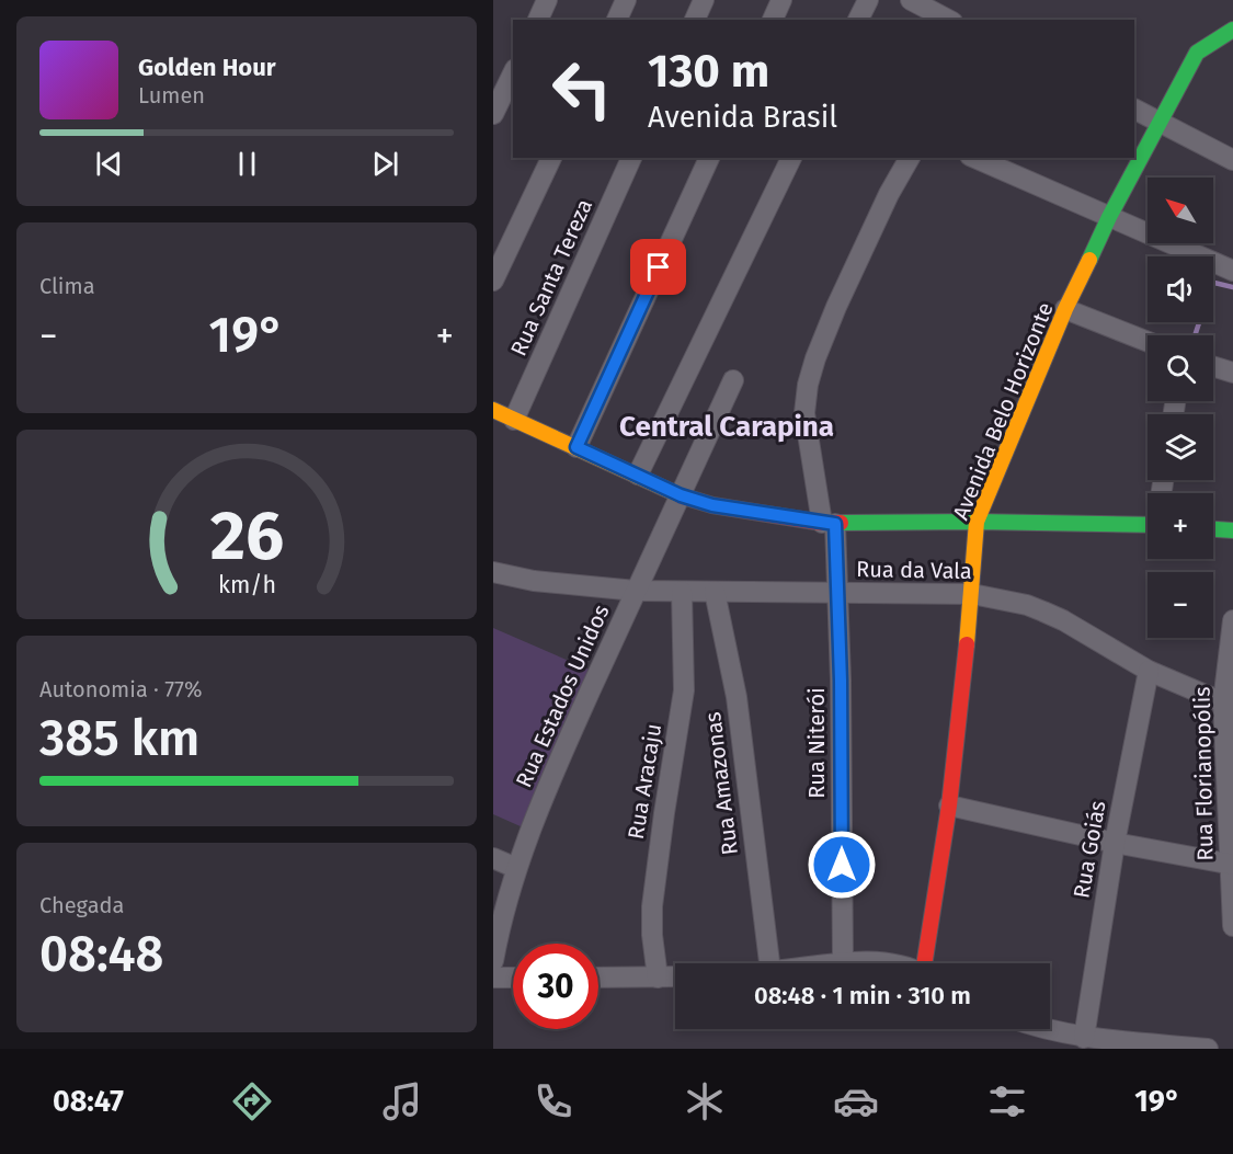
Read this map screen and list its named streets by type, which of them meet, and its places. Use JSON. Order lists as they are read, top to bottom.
{
  "streets": {
    "street": [
      "Rua Santa Tereza",
      "Avenida Belo Horizonte",
      "Rua da Vala",
      "Rua Estados Unidos",
      "Rua Niterói",
      "Rua Florianopólis",
      "Rua Aracaju",
      "Rua Amazonas",
      "Rua Goiás"
    ]
  },
  "crossings": [
    ["Avenida Belo Horizonte", "Rua da Vala"],
    ["Rua da Vala", "Rua Estados Unidos"],
    ["Rua da Vala", "Rua Niterói"],
    ["Rua da Vala", "Rua Florianopólis"],
    ["Rua da Vala", "Rua Aracaju"],
    ["Rua da Vala", "Rua Amazonas"],
    ["Rua da Vala", "Rua Goiás"]
  ],
  "districts": ["Central Carapina"],
  "north": "top left",
  "page": {
    "turn": ["130 m", "Avenida Brasil"],
    "song": ["Golden Hour", "Lumen"],
    "map_buttons": ["+", "−"],
    "tile": [
      "Clima",
      ["Autonomia · 77%", "385 km"],
      ["Chegada", "08:48"]
    ],
    "heat": ["−", "19°", "+"],
    "limit": "30",
    "trip": "08:48 · 1 min · 310 m",
    "tabs": ["08:47", "19°"],
    "gauge": ["26", "km/h"]
  }
}
